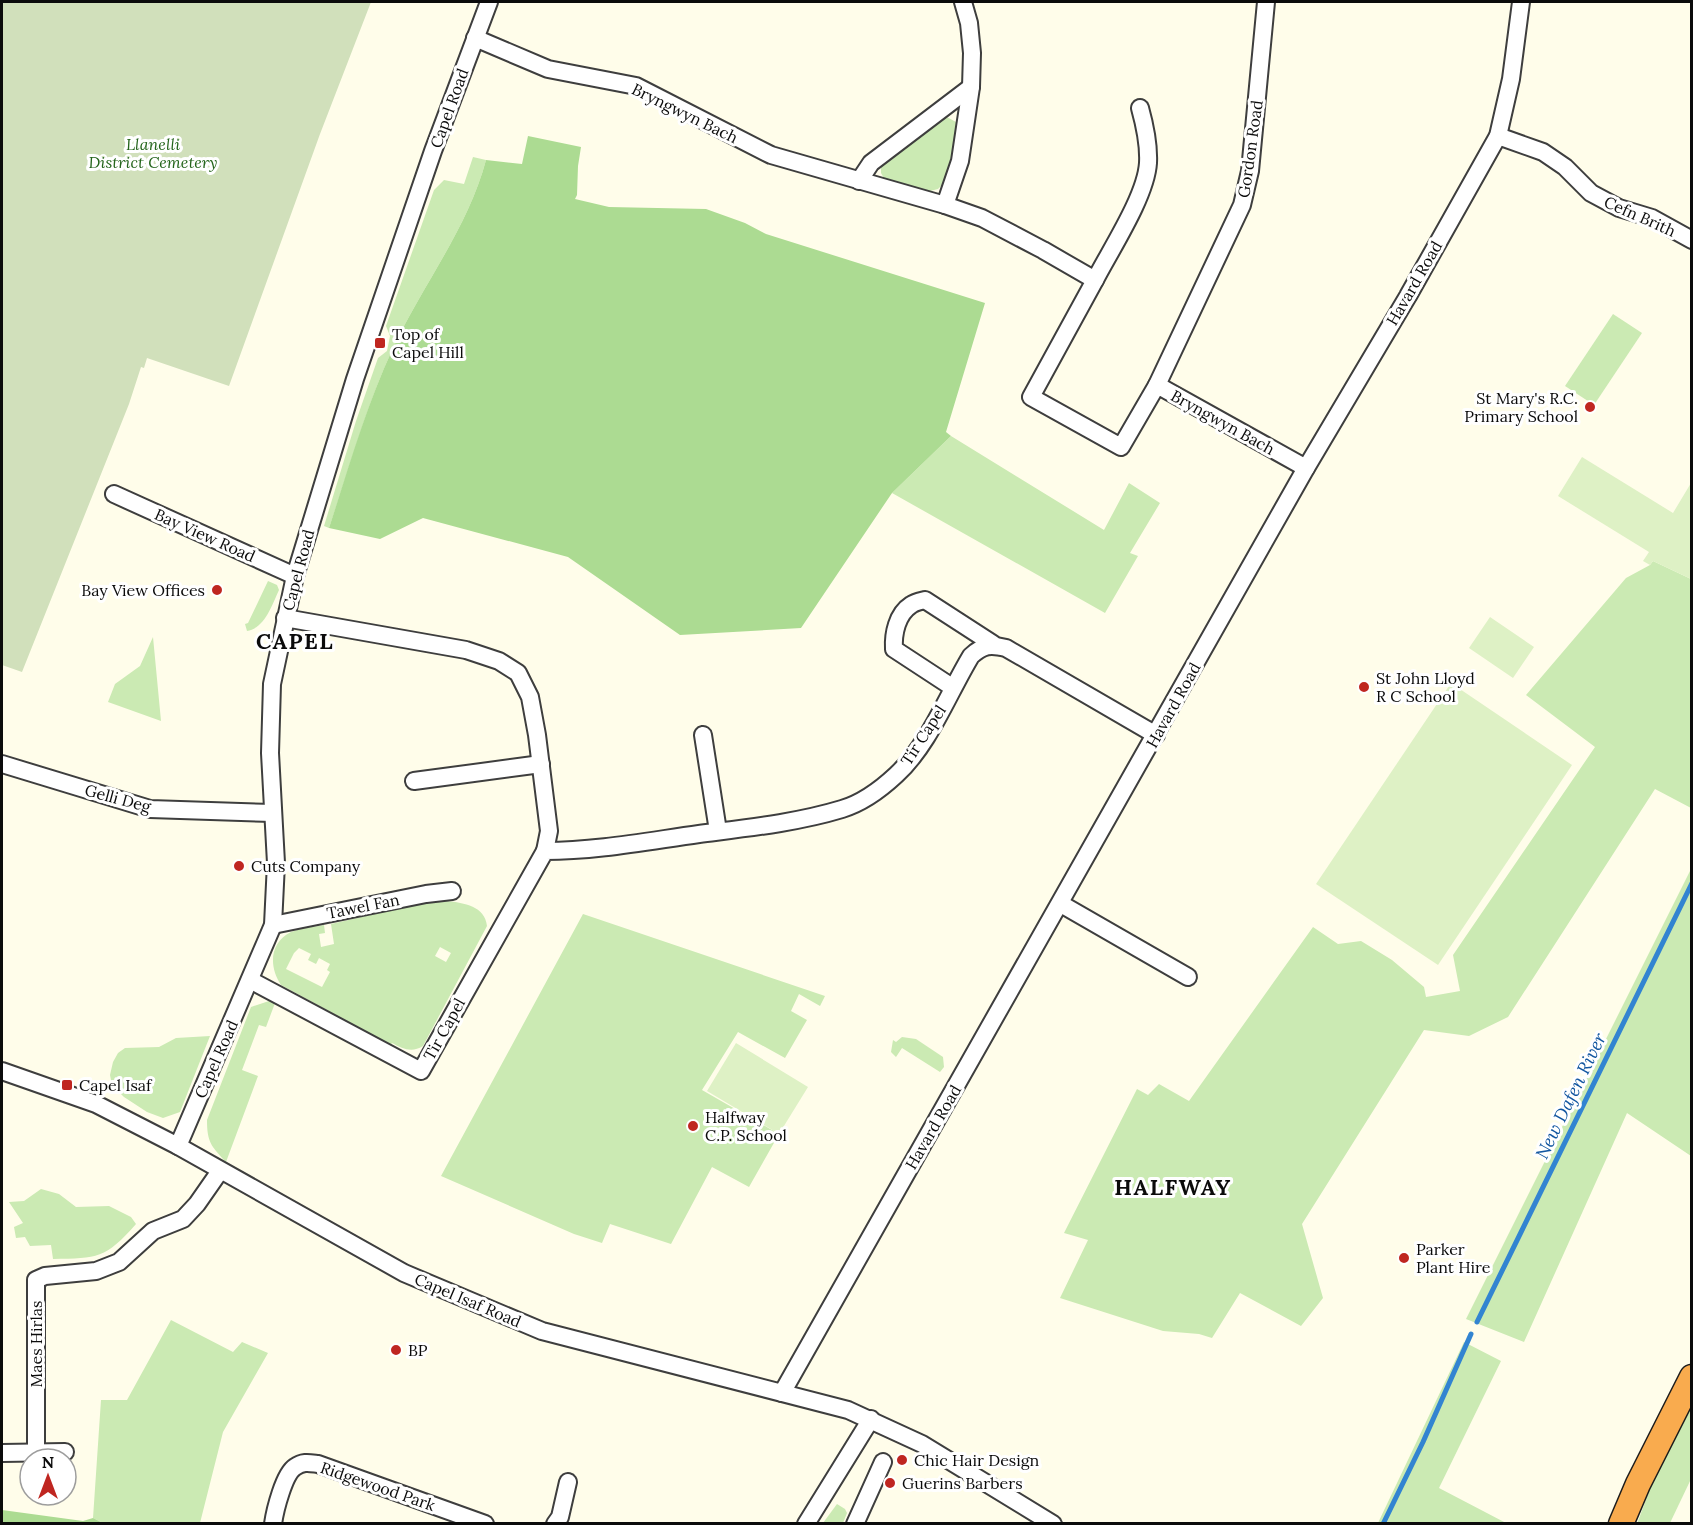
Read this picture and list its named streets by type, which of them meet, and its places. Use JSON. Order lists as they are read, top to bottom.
{
  "streets": {
    "street": [
      "Capel Road",
      "Bryngwyn Bach",
      "Gordon Road",
      "Cefn Brith",
      "Havard Road",
      "Bay View Road",
      "Tir Capel",
      "Gelli Deg",
      "Tawel Fan",
      "Capel Isaf Road",
      "Maes Hirlas",
      "Ridgewood Park"
    ]
  },
  "crossings": [
    ["Capel Road", "Bryngwyn Bach"],
    ["Capel Road", "Bay View Road"],
    ["Capel Road", "Tir Capel"],
    ["Capel Road", "Gelli Deg"],
    ["Capel Road", "Tawel Fan"],
    ["Capel Road", "Capel Isaf Road"],
    ["Bryngwyn Bach", "Gordon Road"],
    ["Bryngwyn Bach", "Havard Road"],
    ["Cefn Brith", "Havard Road"],
    ["Havard Road", "Capel Isaf Road"],
    ["Capel Isaf Road", "Maes Hirlas"]
  ],
  "districts": ["CAPEL", "HALFWAY"],
  "water": ["New Dafen River"],
  "parks": ["Llanelli District Cemetery"],
  "places": {
    "transit": ["Top of Capel Hill", "Capel Isaf"],
    "other": [
      "St Mary's R.C. Primary School",
      "Bay View Offices",
      "St John Lloyd R C School",
      "Cuts Company",
      "Halfway C.P. School",
      "Parker Plant Hire",
      "BP",
      "Chic Hair Design",
      "Guerins Barbers"
    ]
  },
  "north": "top"
}
